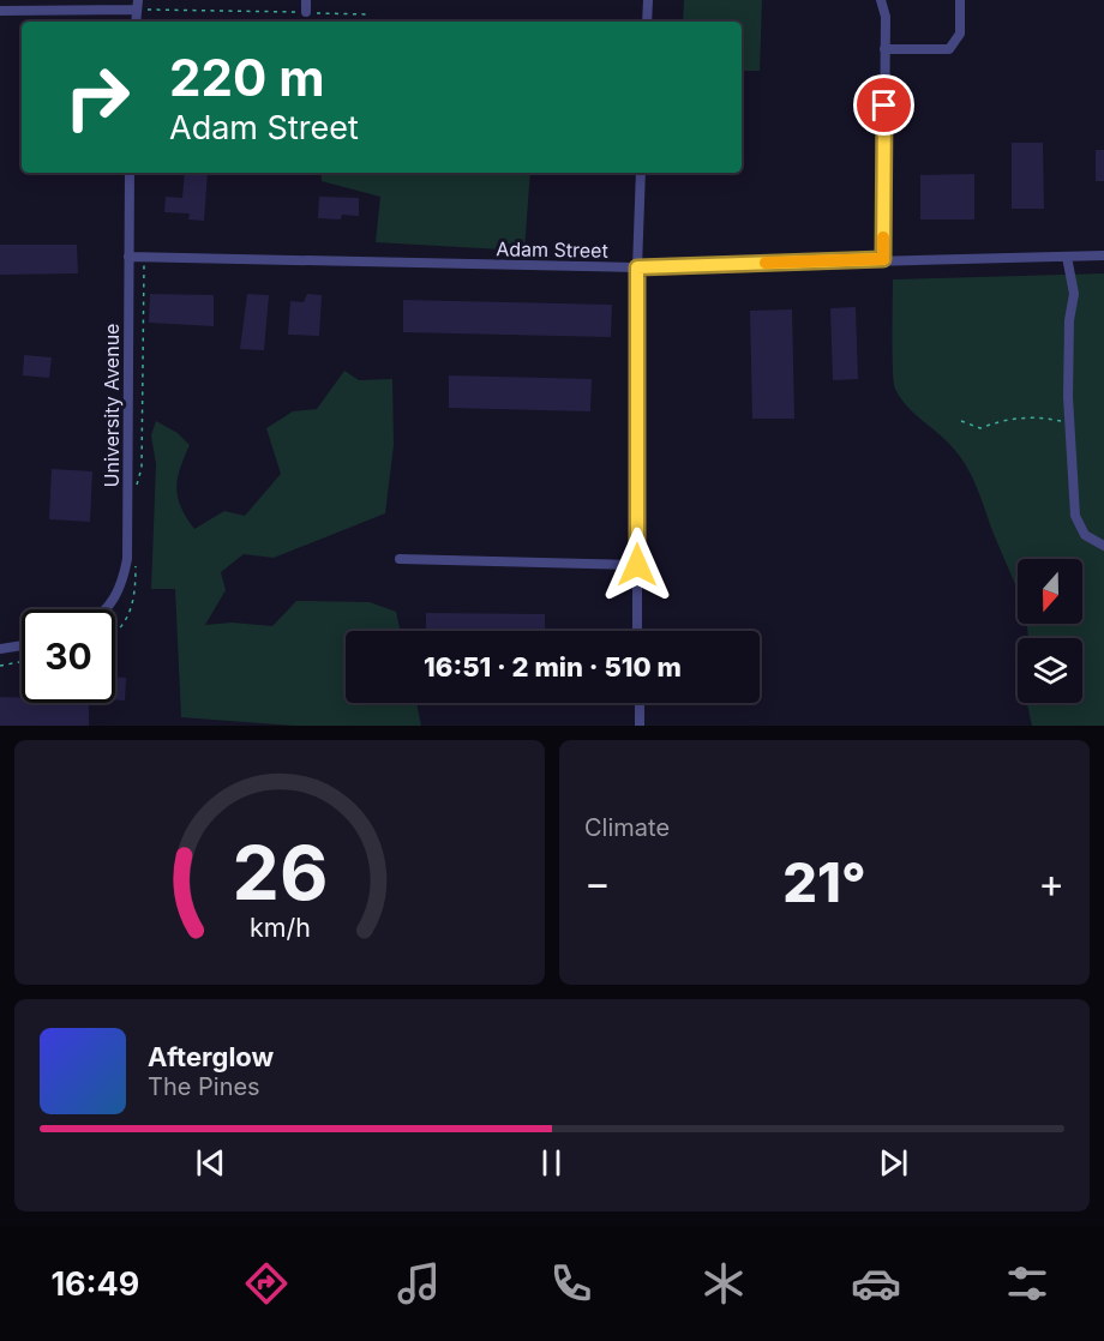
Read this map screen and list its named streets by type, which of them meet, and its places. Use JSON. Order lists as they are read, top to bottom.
{
  "streets": {
    "street": ["Adam Street", "University Avenue"]
  },
  "crossings": [
    ["Adam Street", "University Avenue"]
  ],
  "north": "bottom",
  "page": {
    "turn": ["220 m", "Adam Street"],
    "limit": "30",
    "trip": "16:51 · 2 min · 510 m",
    "tile": "Climate",
    "heat": ["−", "21°", "+"],
    "song": ["Afterglow", "The Pines"],
    "tabs": "16:49",
    "gauge": ["26", "km/h"]
  }
}
